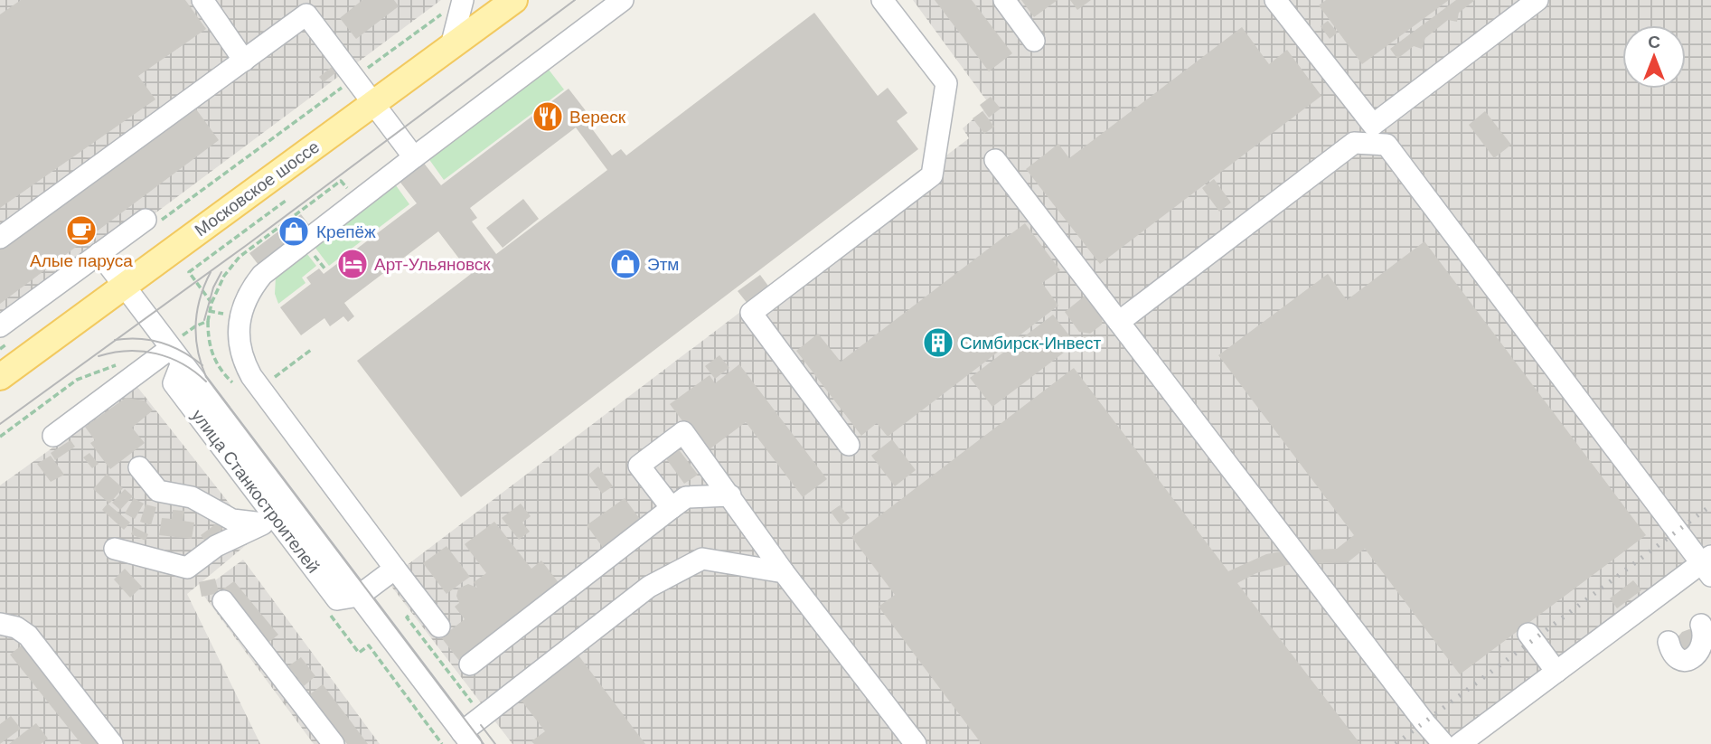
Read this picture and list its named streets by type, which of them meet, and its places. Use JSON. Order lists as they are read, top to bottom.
{
  "streets": {
    "main road": ["Московское шоссе"],
    "street": ["улица Станкостроителей"]
  },
  "crossings": [
    ["Московское шоссе", "улица Станкостроителей"]
  ],
  "places": {
    "restaurant": ["Вереск"],
    "cafe": ["Алые паруса"],
    "shop": ["Крепёж", "Этм"],
    "hotel": ["Арт-Ульяновск"],
    "building": ["Симбирск-Инвест"]
  },
  "north": "top"
}
